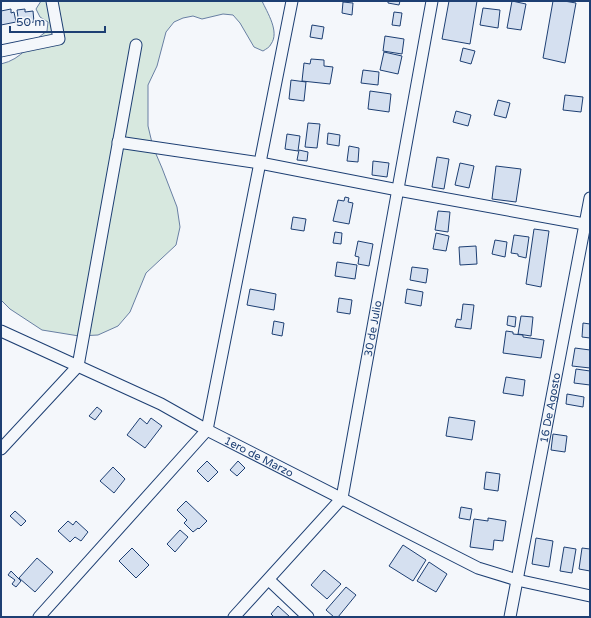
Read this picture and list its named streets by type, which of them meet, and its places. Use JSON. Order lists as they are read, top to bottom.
{
  "streets": {
    "street": ["30 de Julio", "16 De Agosto", "1ero de Marzo"]
  },
  "crossings": [
    ["30 de Julio", "1ero de Marzo"],
    ["16 De Agosto", "1ero de Marzo"]
  ],
  "scale_bar": "50 m"
}
